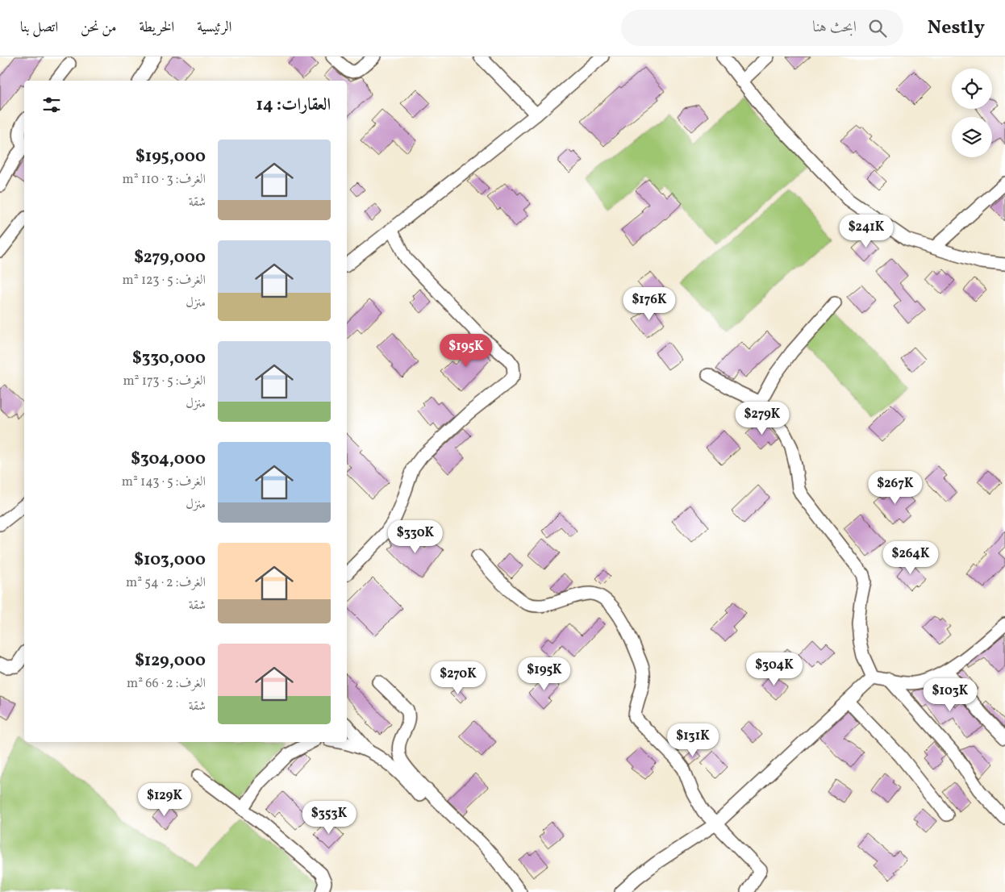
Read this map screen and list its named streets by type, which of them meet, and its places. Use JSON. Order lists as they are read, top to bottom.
{
  "page": {
    "header": "Nestly",
    "search": "ابحث هنا",
    "nav": [
      "الرئيسية",
      "الخريطة",
      "من نحن",
      "اتصل بنا"
    ],
    "heading": "العقارات: 14",
    "list": [
      {
        "name": "$195,000",
        "note": "الغرف: 3 · 110 m² · شقة"
      },
      {
        "name": "$279,000",
        "note": "الغرف: 5 · 123 m² · منزل"
      },
      {
        "name": "$330,000",
        "note": "الغرف: 5 · 173 m² · منزل"
      },
      {
        "name": "$304,000",
        "note": "الغرف: 5 · 143 m² · منزل"
      },
      {
        "name": "$103,000",
        "note": "الغرف: 2 · 54 m² · شقة"
      },
      {
        "name": "$129,000",
        "note": "الغرف: 2 · 66 m² · شقة"
      }
    ],
    "price": [
      "$241K",
      "$176K",
      "$195K",
      "$279K",
      "$267K",
      "$330K",
      "$264K",
      "$304K",
      "$195K",
      "$270K",
      "$103K",
      "$131K",
      "$129K",
      "$353K"
    ]
  }
}
